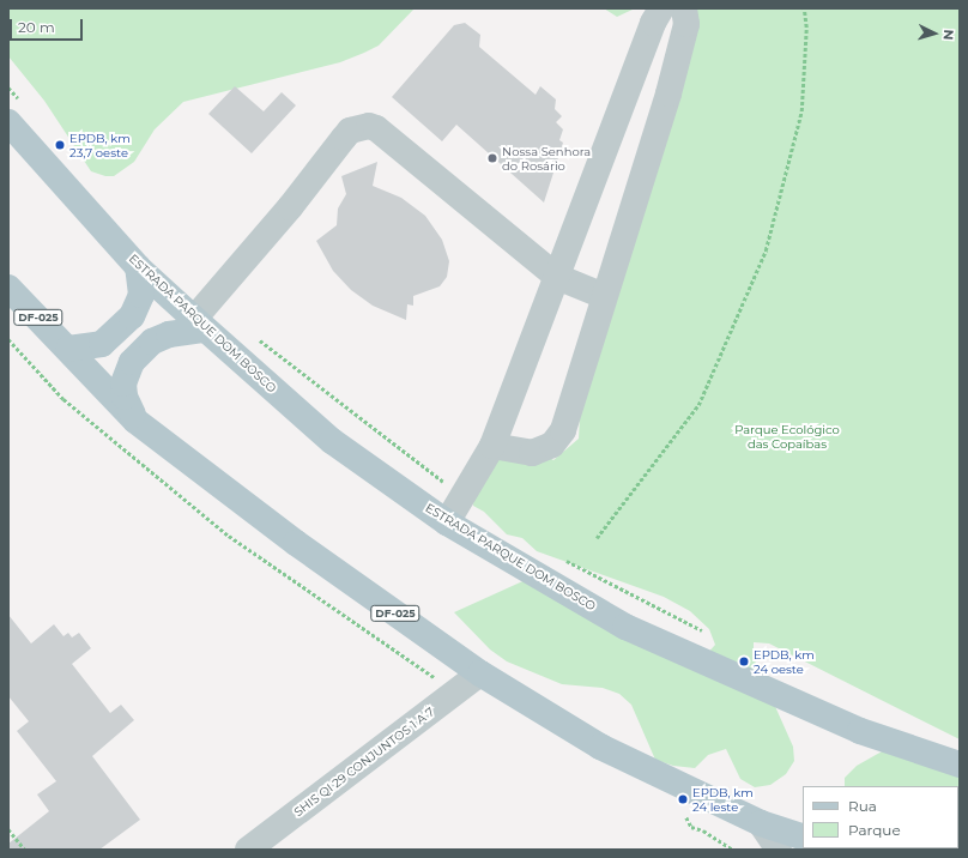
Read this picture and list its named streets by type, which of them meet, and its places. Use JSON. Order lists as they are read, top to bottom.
{
  "streets": {
    "main road": ["DF-025", "ESTRADA PARQUE DOM BOSCO"],
    "street": ["SHIS QI 29 CONJUNTOS 1 A 7"]
  },
  "crossings": [
    ["DF-025", "SHIS QI 29 CONJUNTOS 1 A 7"]
  ],
  "parks": ["Parque Ecológico das Copaíbas"],
  "places": [
    "EPDB, km 23,7 oeste",
    "Nossa Senhora do Rosário",
    "EPDB, km 24 oeste",
    "EPDB, km 24 leste"
  ],
  "legend": ["Rua", "Parque"],
  "scale_bar": "20 m",
  "north": "right"
}
